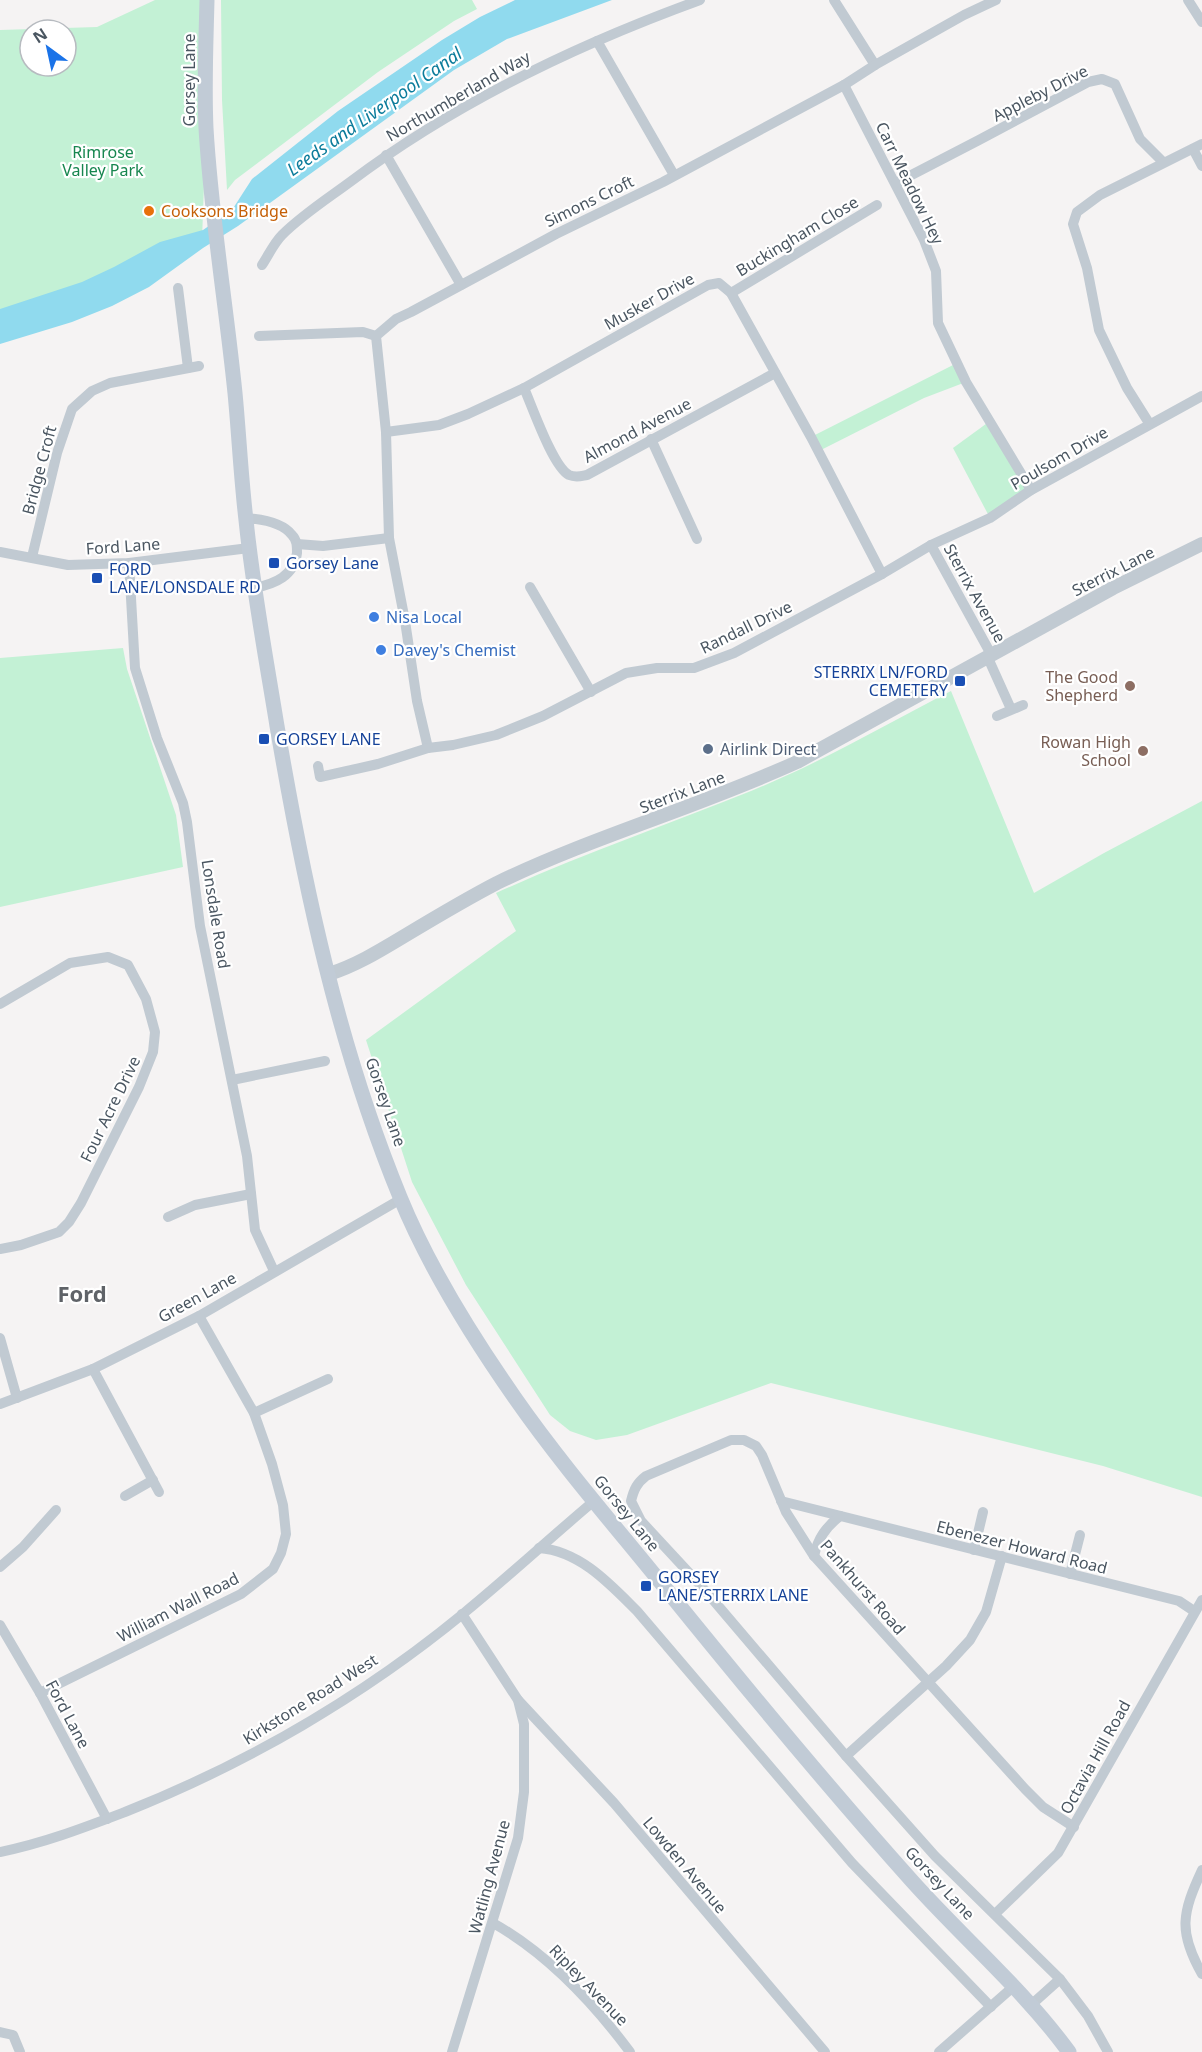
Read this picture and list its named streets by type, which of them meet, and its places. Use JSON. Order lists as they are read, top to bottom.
{
  "streets": {
    "main road": ["Gorsey Lane"],
    "street": [
      "Appleby Drive",
      "Northumberland Way",
      "Carr Meadow Hey",
      "Simons Croft",
      "Buckingham Close",
      "Musker Drive",
      "Almond Avenue",
      "Poulsom Drive",
      "Bridge Croft",
      "Ford Lane",
      "Sterrix Lane",
      "Sterrix Avenue",
      "Randall Drive",
      "Lonsdale Road",
      "Four Acre Drive",
      "Green Lane",
      "Ebenezer Howard Road",
      "Pankhurst Road",
      "William Wall Road",
      "Kirkstone Road West",
      "Octavia Hill Road",
      "Lowden Avenue",
      "Watling Avenue",
      "Ripley Avenue"
    ]
  },
  "crossings": [
    ["Gorsey Lane", "Ford Lane"],
    ["Gorsey Lane", "Sterrix Lane"],
    ["Gorsey Lane", "Green Lane"],
    ["Gorsey Lane", "Pankhurst Road"],
    ["Gorsey Lane", "Kirkstone Road West"],
    ["Gorsey Lane", "Octavia Hill Road"],
    ["Appleby Drive", "Carr Meadow Hey"],
    ["Carr Meadow Hey", "Simons Croft"],
    ["Carr Meadow Hey", "Poulsom Drive"],
    ["Buckingham Close", "Musker Drive"],
    ["Musker Drive", "Almond Avenue"],
    ["Poulsom Drive", "Sterrix Avenue"],
    ["Poulsom Drive", "Randall Drive"],
    ["Bridge Croft", "Ford Lane"],
    ["Ford Lane", "Lonsdale Road"],
    ["Ford Lane", "William Wall Road"],
    ["Ford Lane", "Kirkstone Road West"],
    ["Sterrix Lane", "Sterrix Avenue"],
    ["Sterrix Avenue", "Randall Drive"],
    ["Lonsdale Road", "Green Lane"],
    ["Green Lane", "William Wall Road"],
    ["Ebenezer Howard Road", "Pankhurst Road"],
    ["Ebenezer Howard Road", "Octavia Hill Road"],
    ["Pankhurst Road", "Octavia Hill Road"],
    ["Kirkstone Road West", "Watling Avenue"],
    ["Lowden Avenue", "Watling Avenue"],
    ["Watling Avenue", "Ripley Avenue"]
  ],
  "districts": ["Ford"],
  "water": ["Leeds and Liverpool Canal"],
  "parks": ["Rimrose Valley Park"],
  "places": {
    "other": [
      "Cooksons Bridge",
      "Nisa Local",
      "Davey's Chemist",
      "The Good Shepherd",
      "Airlink Direct",
      "Rowan High School"
    ],
    "transit": [
      "Gorsey Lane",
      "FORD LANE/LONSDALE RD",
      "STERRIX LN/FORD CEMETERY",
      "GORSEY LANE",
      "GORSEY LANE/STERRIX LANE"
    ]
  },
  "north": "top left"
}
